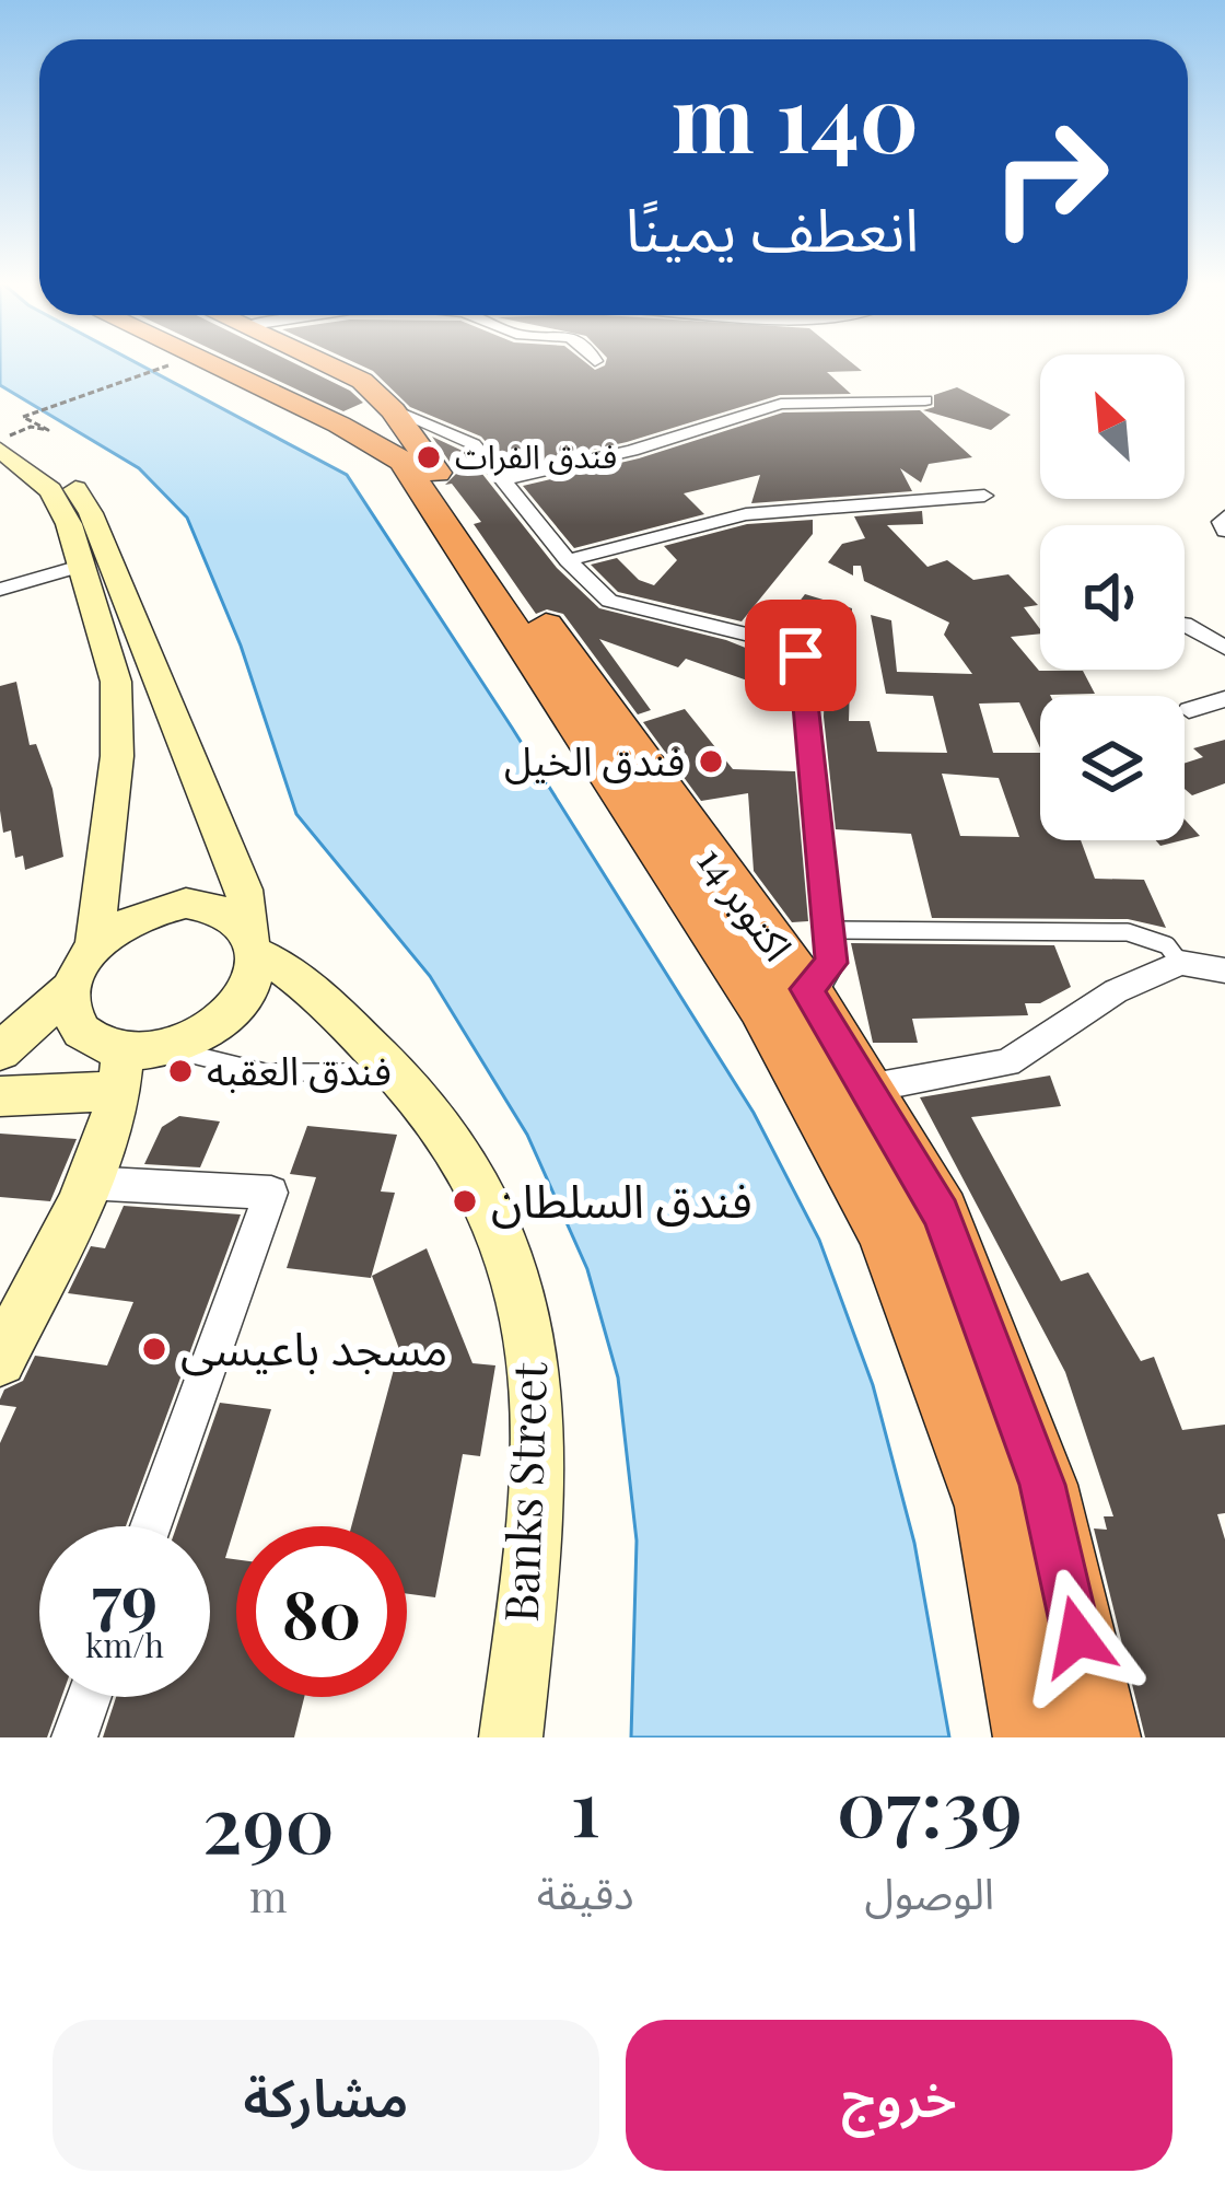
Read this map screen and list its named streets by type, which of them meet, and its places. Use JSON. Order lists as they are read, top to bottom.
{
  "streets": {
    "highway": ["14 اكتوبر"],
    "main road": ["Banks Street"]
  },
  "places": [
    "فندق الفرات",
    "فندق الخيل",
    "فندق العقبه",
    "فندق السلطان",
    "مسجد باعيسى"
  ],
  "north": "top left",
  "page": {
    "turn": ["140 m", "انعطف يمينًا"],
    "speed": "79 km/h",
    "limit": "80",
    "eta": [
      "07:39",
      "الوصول",
      "1",
      "دقيقة",
      "290",
      "m"
    ],
    "buttons": ["خروج", "مشاركة"]
  }
}
